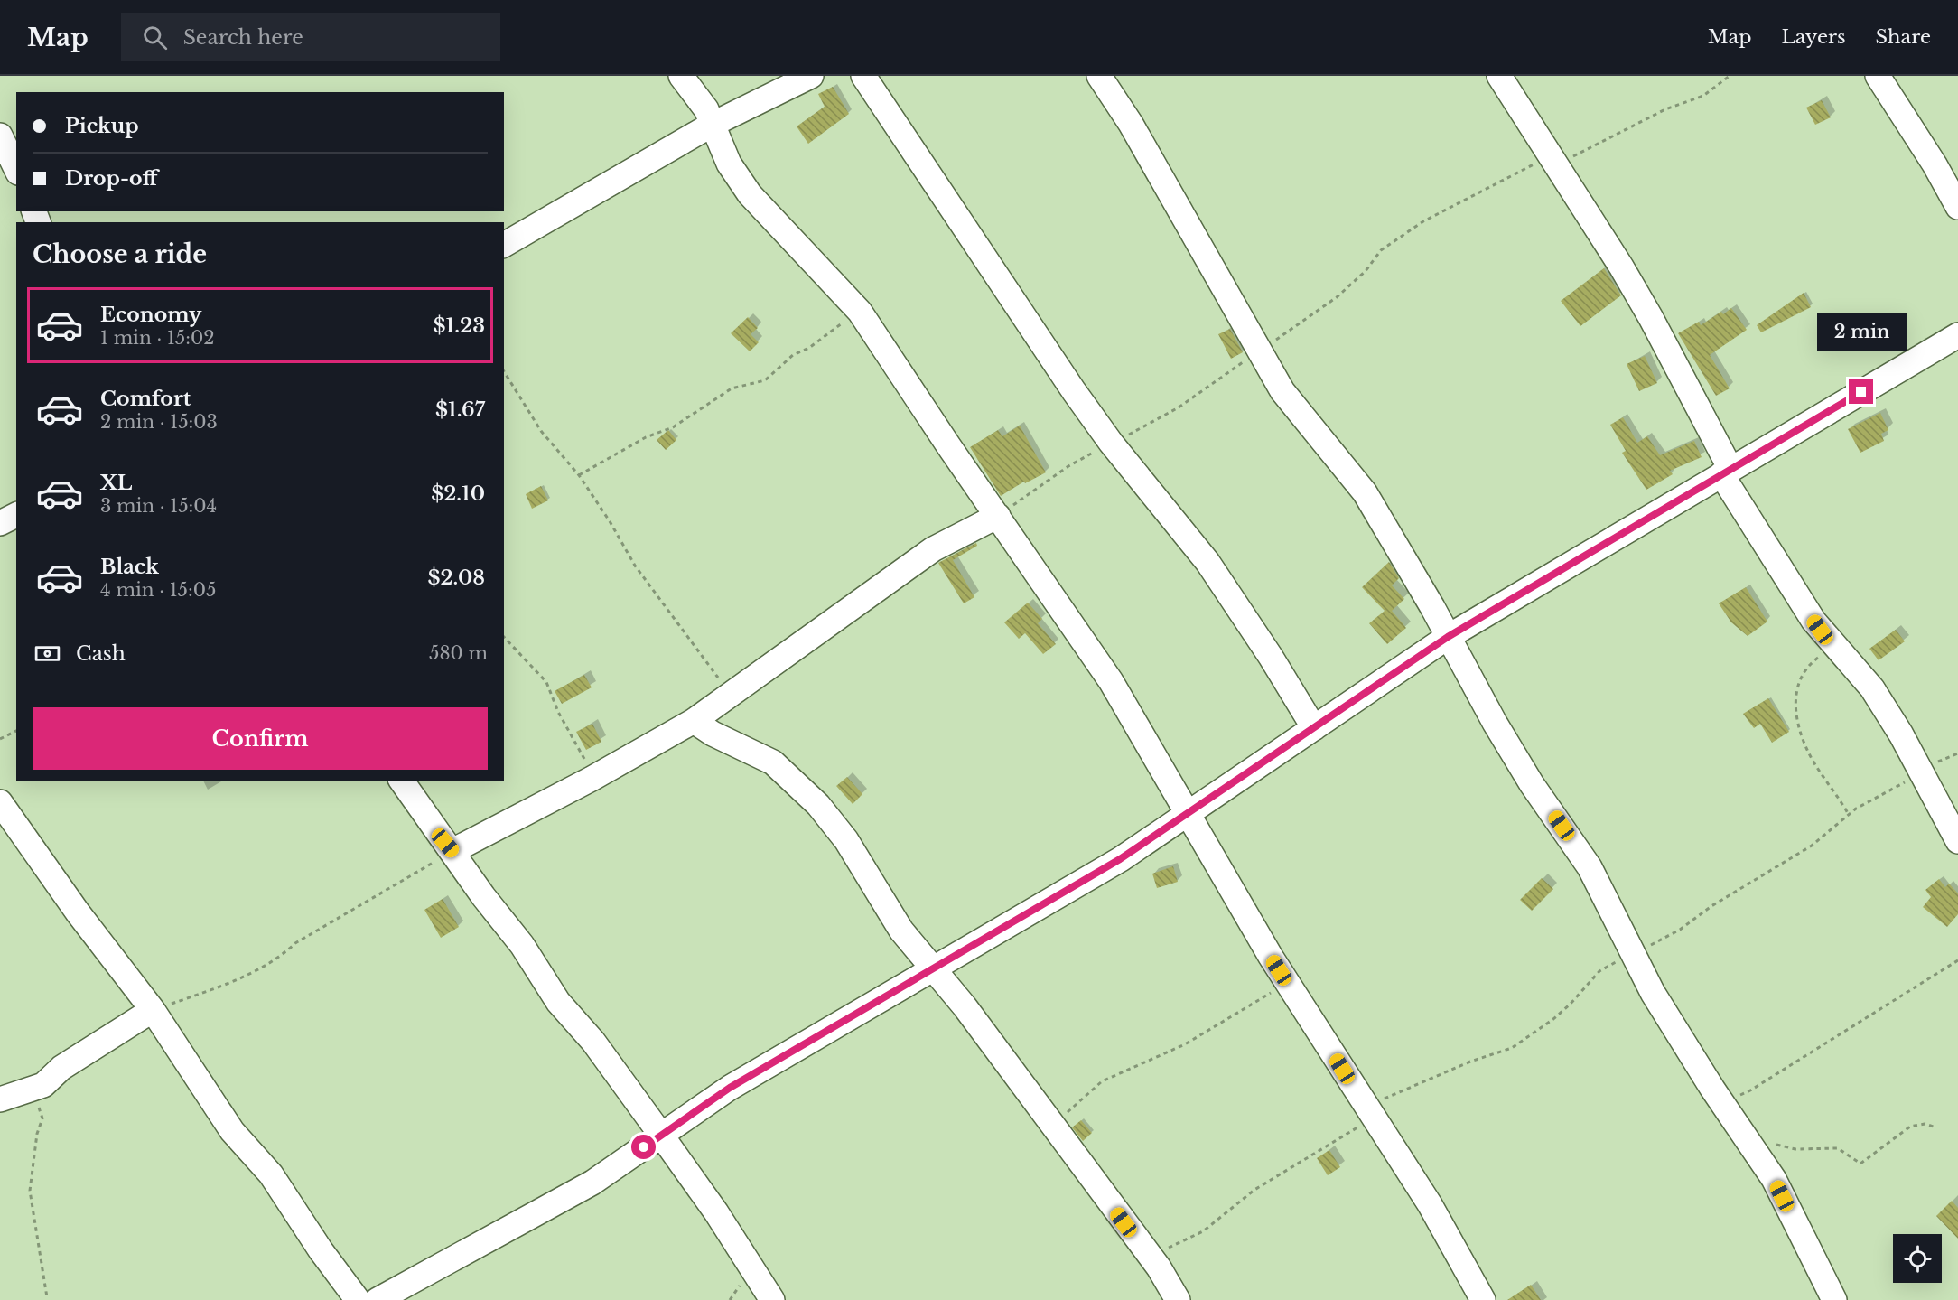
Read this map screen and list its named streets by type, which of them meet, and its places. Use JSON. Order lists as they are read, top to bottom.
{
  "page": {
    "header": "Map",
    "search": "Search here",
    "nav": ["Map", "Layers", "Share"],
    "banner": ["Pickup", "Drop-off"],
    "heading": "Choose a ride",
    "list": [
      {
        "name": "Economy",
        "note": "1 min · 15:02",
        "value": "$1.23"
      },
      {
        "name": "Comfort",
        "note": "2 min · 15:03",
        "value": "$1.67"
      },
      {
        "name": "XL",
        "note": "3 min · 15:04",
        "value": "$2.10"
      },
      {
        "name": "Black",
        "note": "4 min · 15:05",
        "value": "$2.08"
      }
    ],
    "bubble": "2 min",
    "pay": ["Cash", "580 m"],
    "buttons": "Confirm"
  }
}
